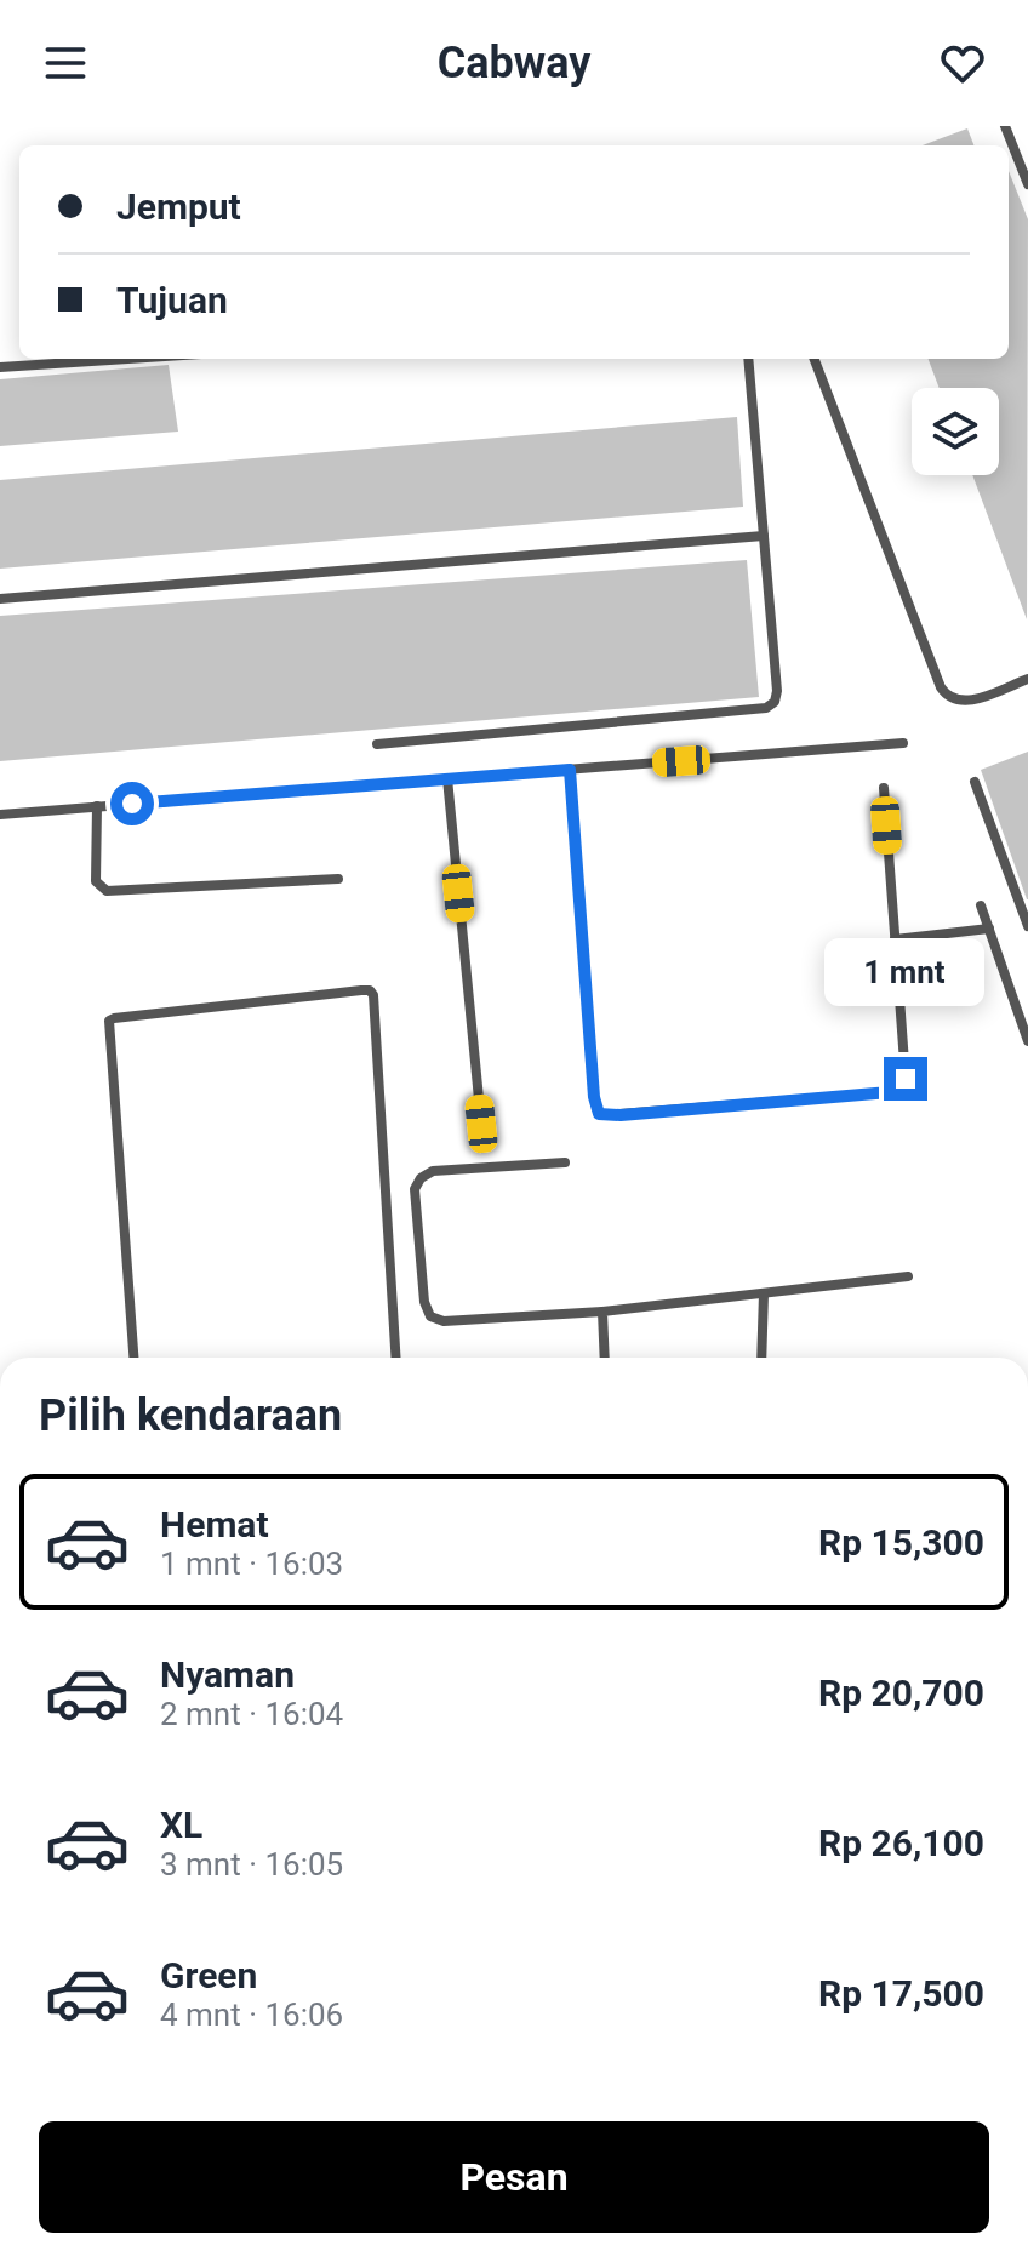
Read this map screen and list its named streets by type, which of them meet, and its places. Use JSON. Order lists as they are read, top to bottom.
{
  "page": {
    "header": "Cabway",
    "banner": ["Jemput", "Tujuan"],
    "bubble": "1 mnt",
    "heading": "Pilih kendaraan",
    "list": [
      {
        "name": "Hemat",
        "note": "1 mnt · 16:03",
        "value": "Rp 15,300"
      },
      {
        "name": "Nyaman",
        "note": "2 mnt · 16:04",
        "value": "Rp 20,700"
      },
      {
        "name": "XL",
        "note": "3 mnt · 16:05",
        "value": "Rp 26,100"
      },
      {
        "name": "Green",
        "note": "4 mnt · 16:06",
        "value": "Rp 17,500"
      }
    ],
    "buttons": "Pesan"
  }
}
